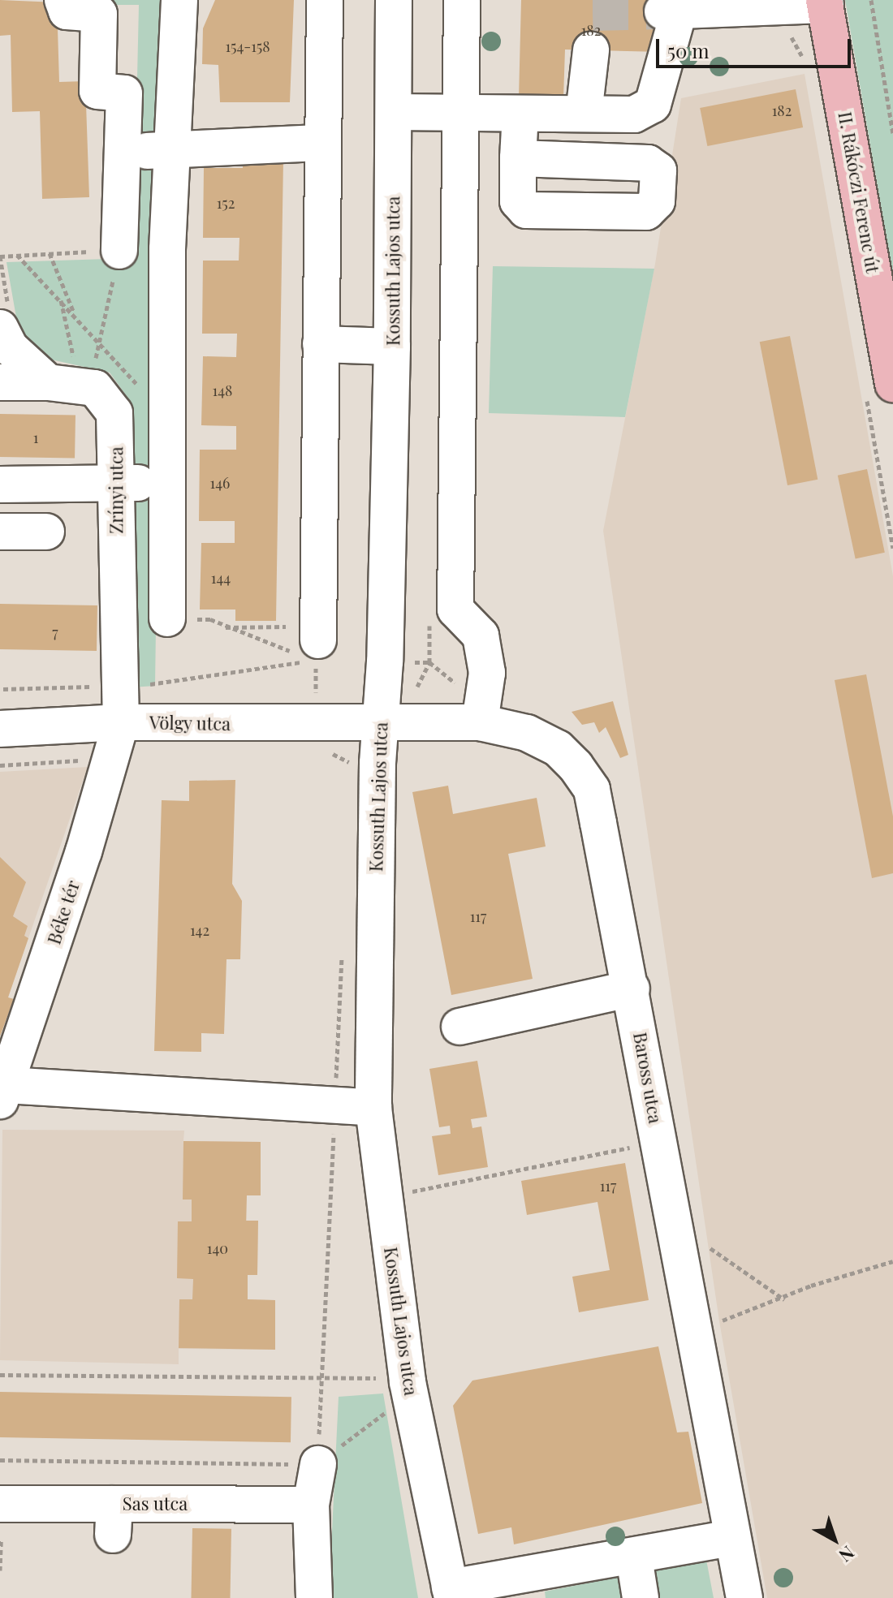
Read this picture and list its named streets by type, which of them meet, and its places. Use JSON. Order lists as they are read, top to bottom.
{
  "streets": {
    "main road": ["II. Rákóczi Ferenc út"],
    "street": [
      "Kossuth Lajos utca",
      "Zrínyi utca",
      "Völgy utca",
      "Béke tér",
      "Baross utca",
      "Sas utca"
    ]
  },
  "crossings": [
    ["Kossuth Lajos utca", "Völgy utca"],
    ["Kossuth Lajos utca", "Baross utca"],
    ["Zrínyi utca", "Völgy utca"],
    ["Zrínyi utca", "Béke tér"],
    ["Völgy utca", "Béke tér"],
    ["Völgy utca", "Baross utca"]
  ],
  "house_numbers": [
    "182",
    "154-158",
    "182",
    "152",
    "148",
    "1",
    "146",
    "144",
    "7",
    "117",
    "142",
    "117",
    "140"
  ],
  "scale_bar": "50 m",
  "north": "bottom right"
}
